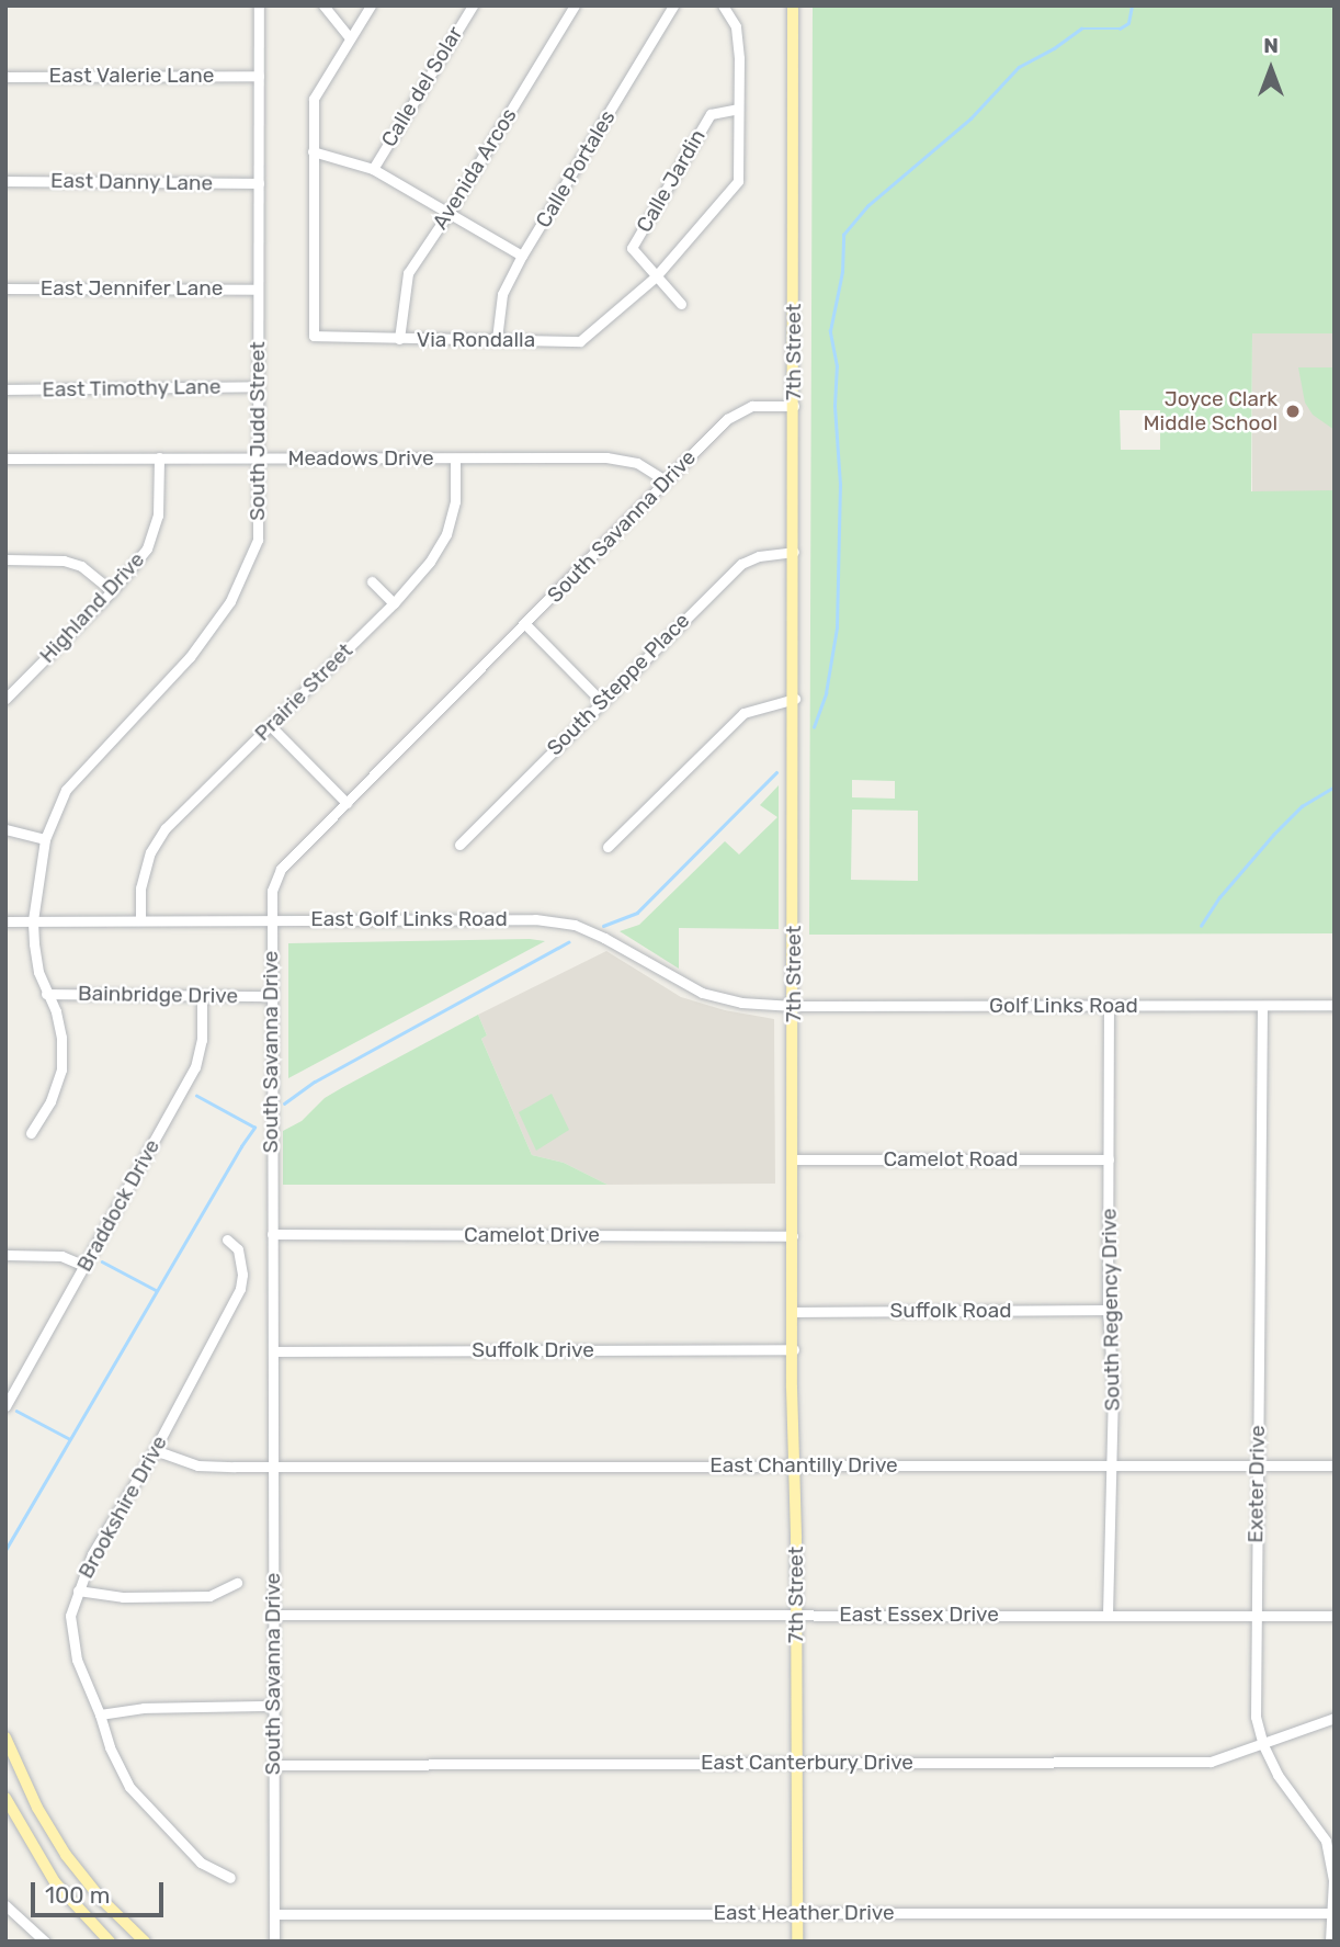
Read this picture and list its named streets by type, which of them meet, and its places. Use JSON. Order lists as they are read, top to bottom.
{
  "streets": {
    "main road": ["7th Street"],
    "street": [
      "East Valerie Lane",
      "Calle del Solar",
      "Avenida Arcos",
      "Calle Portales",
      "Calle Jardin",
      "East Danny Lane",
      "East Jennifer Lane",
      "Via Rondalla",
      "East Timothy Lane",
      "South Judd Street",
      "Meadows Drive",
      "South Savanna Drive",
      "Highland Drive",
      "South Steppe Place",
      "Prairie Street",
      "East Golf Links Road",
      "Bainbridge Drive",
      "Golf Links Road",
      "Camelot Road",
      "Braddock Drive",
      "Camelot Drive",
      "South Regency Drive",
      "Suffolk Road",
      "Suffolk Drive",
      "East Chantilly Drive",
      "Exeter Drive",
      "Brookshire Drive",
      "East Essex Drive",
      "East Canterbury Drive",
      "East Heather Drive"
    ]
  },
  "crossings": [
    ["East Valerie Lane", "South Judd Street"],
    ["Avenida Arcos", "Via Rondalla"],
    ["Calle Portales", "Via Rondalla"],
    ["Calle Jardin", "Via Rondalla"],
    ["East Danny Lane", "South Judd Street"],
    ["East Jennifer Lane", "South Judd Street"],
    ["7th Street", "South Savanna Drive"],
    ["7th Street", "South Steppe Place"],
    ["7th Street", "East Golf Links Road"],
    ["7th Street", "Golf Links Road"],
    ["7th Street", "Camelot Road"],
    ["7th Street", "Camelot Drive"],
    ["7th Street", "Suffolk Road"],
    ["7th Street", "Suffolk Drive"],
    ["7th Street", "East Chantilly Drive"],
    ["7th Street", "East Essex Drive"],
    ["7th Street", "East Canterbury Drive"],
    ["7th Street", "East Heather Drive"],
    ["East Timothy Lane", "South Judd Street"],
    ["South Judd Street", "Meadows Drive"],
    ["South Judd Street", "East Golf Links Road"],
    ["South Judd Street", "Bainbridge Drive"],
    ["Meadows Drive", "South Savanna Drive"],
    ["Meadows Drive", "Highland Drive"],
    ["Meadows Drive", "Prairie Street"],
    ["South Savanna Drive", "East Golf Links Road"],
    ["South Savanna Drive", "Bainbridge Drive"],
    ["South Savanna Drive", "Camelot Drive"],
    ["South Savanna Drive", "Suffolk Drive"],
    ["South Savanna Drive", "East Chantilly Drive"],
    ["South Savanna Drive", "East Essex Drive"],
    ["South Savanna Drive", "East Canterbury Drive"],
    ["South Savanna Drive", "East Heather Drive"],
    ["Prairie Street", "East Golf Links Road"],
    ["East Golf Links Road", "Golf Links Road"],
    ["Bainbridge Drive", "Braddock Drive"],
    ["Golf Links Road", "South Regency Drive"],
    ["Golf Links Road", "Exeter Drive"],
    ["Camelot Road", "South Regency Drive"],
    ["South Regency Drive", "Suffolk Road"],
    ["South Regency Drive", "East Chantilly Drive"],
    ["South Regency Drive", "East Essex Drive"],
    ["East Chantilly Drive", "Exeter Drive"],
    ["East Chantilly Drive", "Brookshire Drive"],
    ["Exeter Drive", "East Essex Drive"],
    ["Exeter Drive", "East Canterbury Drive"],
    ["Exeter Drive", "East Heather Drive"]
  ],
  "places": ["Joyce Clark Middle School"],
  "scale_bar": "100 m",
  "north": "top"
}
